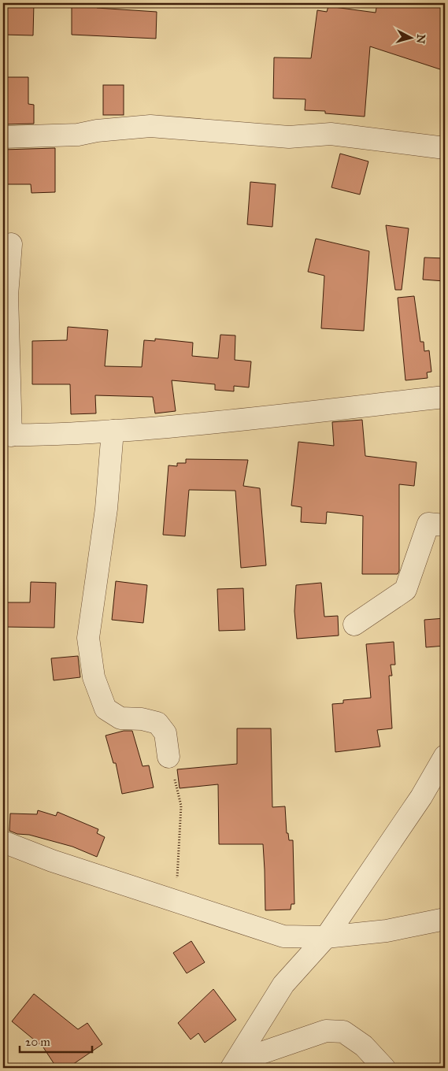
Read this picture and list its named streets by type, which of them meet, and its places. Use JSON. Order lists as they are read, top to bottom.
{
  "scale_bar": "20 m",
  "north": "right"
}
